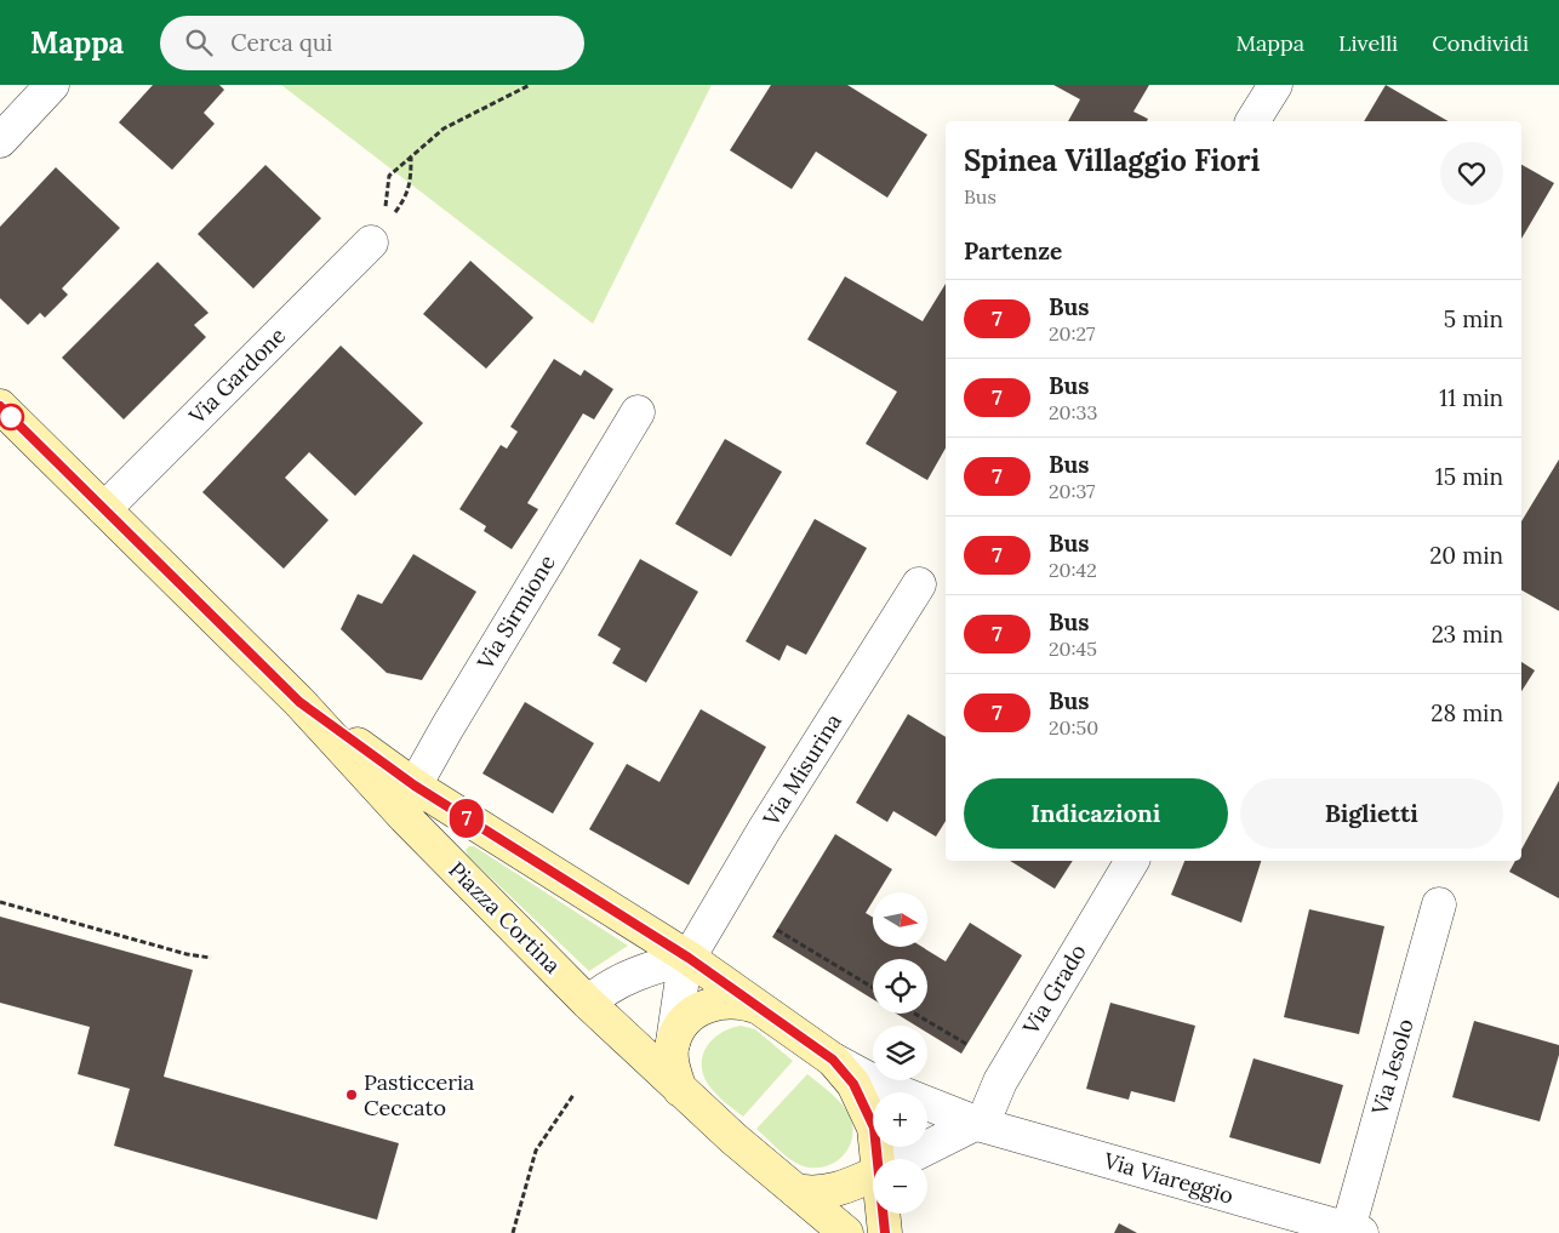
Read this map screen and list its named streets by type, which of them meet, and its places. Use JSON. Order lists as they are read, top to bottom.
{
  "streets": {
    "street": [
      "Via Gardone",
      "Via Sirmione",
      "Via Misurina",
      "Piazza Cortina",
      "Via Grado",
      "Via Jesolo",
      "Via Viareggio"
    ]
  },
  "crossings": [
    ["Via Sirmione", "Piazza Cortina"],
    ["Via Grado", "Via Viareggio"],
    ["Via Jesolo", "Via Viareggio"]
  ],
  "places": ["Pasticceria Ceccato"],
  "lines": ["bus line 7"],
  "north": "right",
  "page": {
    "header": "Mappa",
    "search": "Cerca qui",
    "nav": ["Mappa", "Livelli", "Condividi"],
    "on_map": "7",
    "heading": [
      ["Spinea Villaggio Fiori", "Bus"],
      "Partenze"
    ],
    "list": [
      {
        "mark": "7",
        "name": "Bus",
        "note": "20:27",
        "value": "5 min"
      },
      {
        "mark": "7",
        "name": "Bus",
        "note": "20:33",
        "value": "11 min"
      },
      {
        "mark": "7",
        "name": "Bus",
        "note": "20:37",
        "value": "15 min"
      },
      {
        "mark": "7",
        "name": "Bus",
        "note": "20:42",
        "value": "20 min"
      },
      {
        "mark": "7",
        "name": "Bus",
        "note": "20:45",
        "value": "23 min"
      },
      {
        "mark": "7",
        "name": "Bus",
        "note": "20:50",
        "value": "28 min"
      }
    ],
    "buttons": ["Indicazioni", "Biglietti"],
    "map_buttons": ["+", "−"]
  }
}
